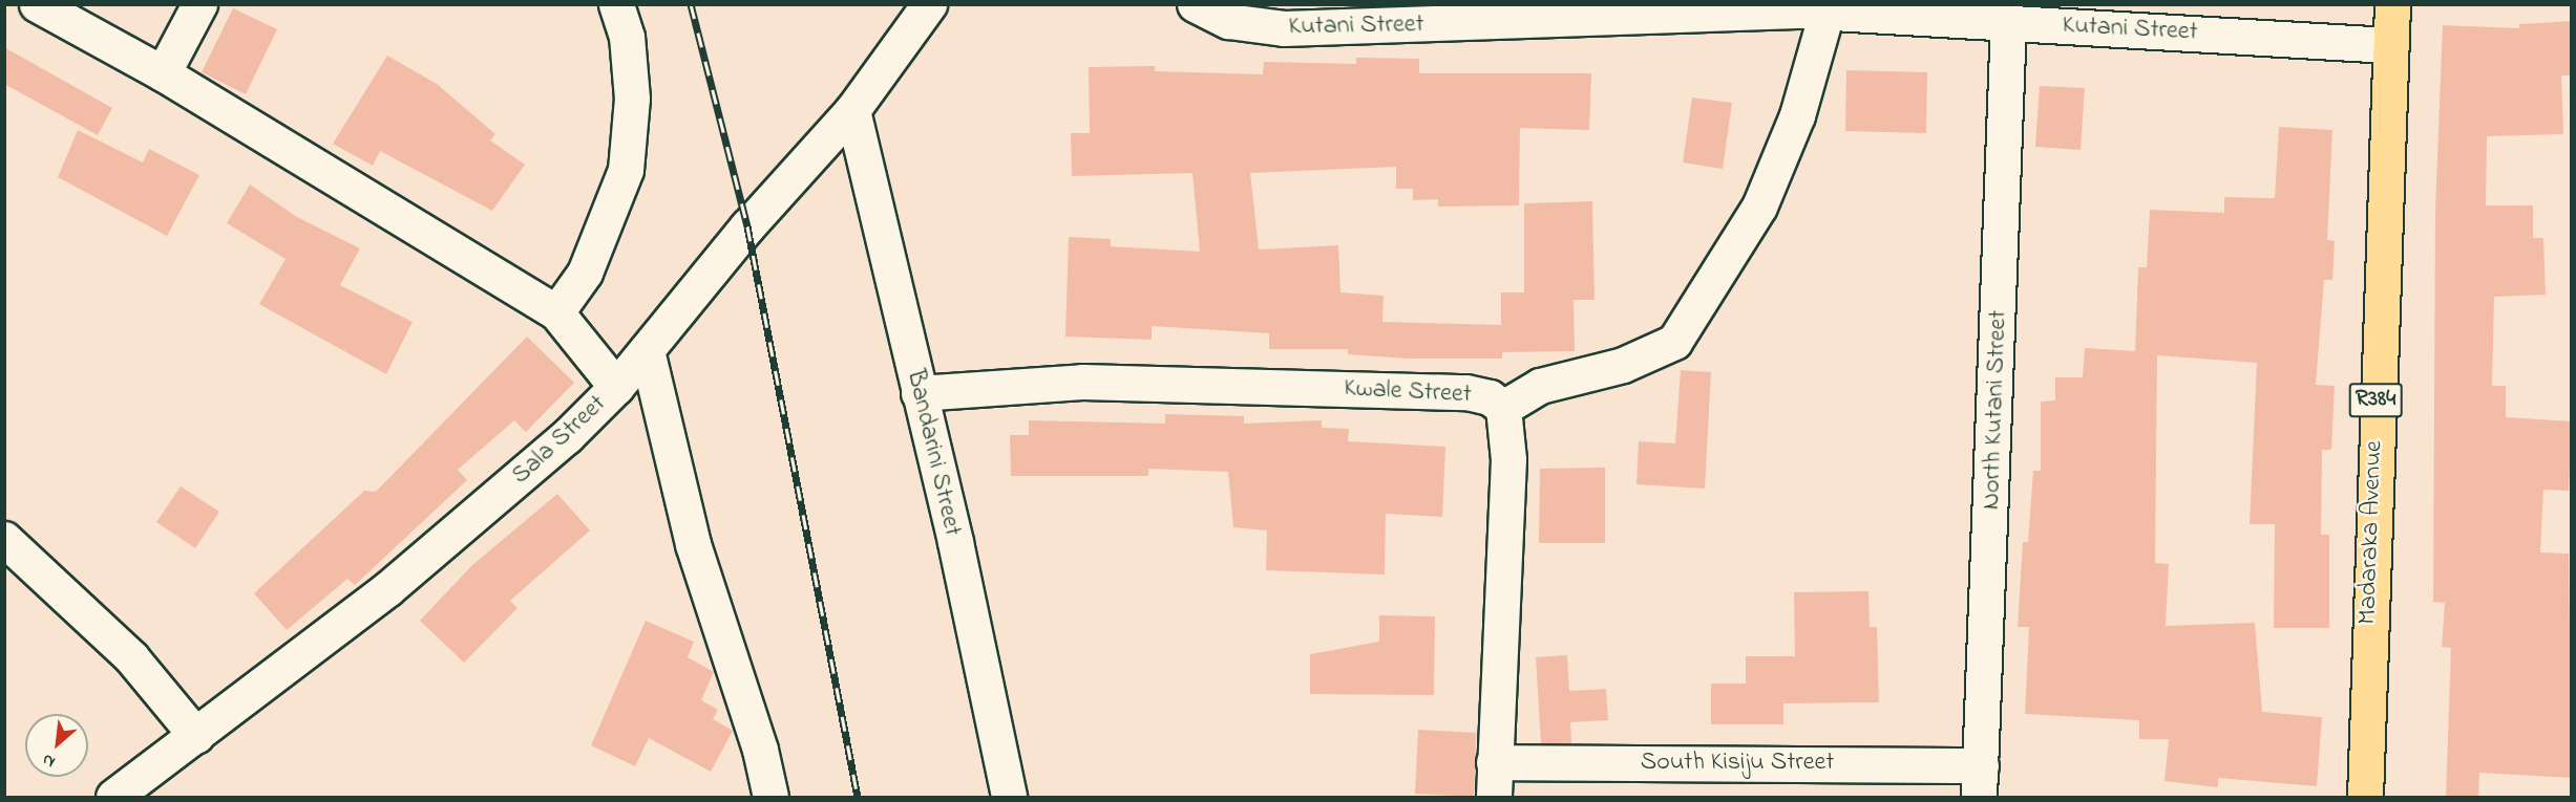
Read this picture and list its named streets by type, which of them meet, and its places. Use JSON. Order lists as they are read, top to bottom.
{
  "streets": {
    "main road": ["R384", "Madaraka Avenue"],
    "street": [
      "Kutani Street",
      "Kwale Street",
      "North Kutani Street",
      "Sala Street",
      "Bandarini Street",
      "South Kisiju Street"
    ]
  },
  "crossings": [
    ["Kutani Street", "North Kutani Street"],
    ["Kutani Street", "Madaraka Avenue"],
    ["Kwale Street", "Bandarini Street"],
    ["Kwale Street", "South Kisiju Street"],
    ["North Kutani Street", "South Kisiju Street"],
    ["Sala Street", "Bandarini Street"]
  ],
  "north": "bottom left"
}
